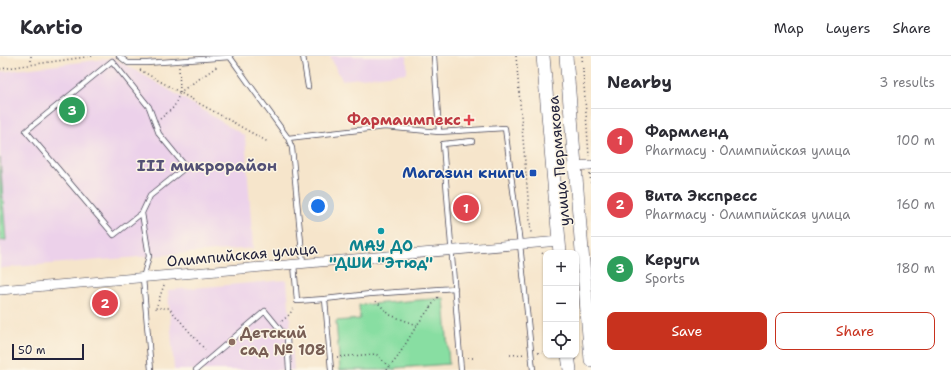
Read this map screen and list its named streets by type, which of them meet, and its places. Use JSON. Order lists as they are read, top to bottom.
{
  "streets": {
    "main road": ["улица Пермякова"],
    "street": ["Олимпийская улица"]
  },
  "crossings": [
    ["улица Пермякова", "Олимпийская улица"]
  ],
  "districts": ["III микрорайон"],
  "places": {
    "health": ["Фармаимпекс"],
    "transit": ["Магазин книги"],
    "other": ["МАУ ДО \"ДШИ \"Этюд\"", "Детский сад № 108"]
  },
  "scale_bar": "50 m",
  "page": {
    "header": "Kartio",
    "nav": ["Map", "Layers", "Share"],
    "heading": ["Nearby", "3 results"],
    "pins": ["3", "1", "2"],
    "list": [
      {
        "mark": "1",
        "name": "Фармленд",
        "note": "Pharmacy · Олимпийская улица",
        "value": "100 m"
      },
      {
        "mark": "2",
        "name": "Вита Экспресс",
        "note": "Pharmacy · Олимпийская улица",
        "value": "160 m"
      },
      {
        "mark": "3",
        "name": "Керуги",
        "note": "Sports",
        "value": "180 m"
      }
    ],
    "map_buttons": ["+", "−"],
    "buttons": ["Save", "Share"],
    "scale": "50 m"
  }
}
